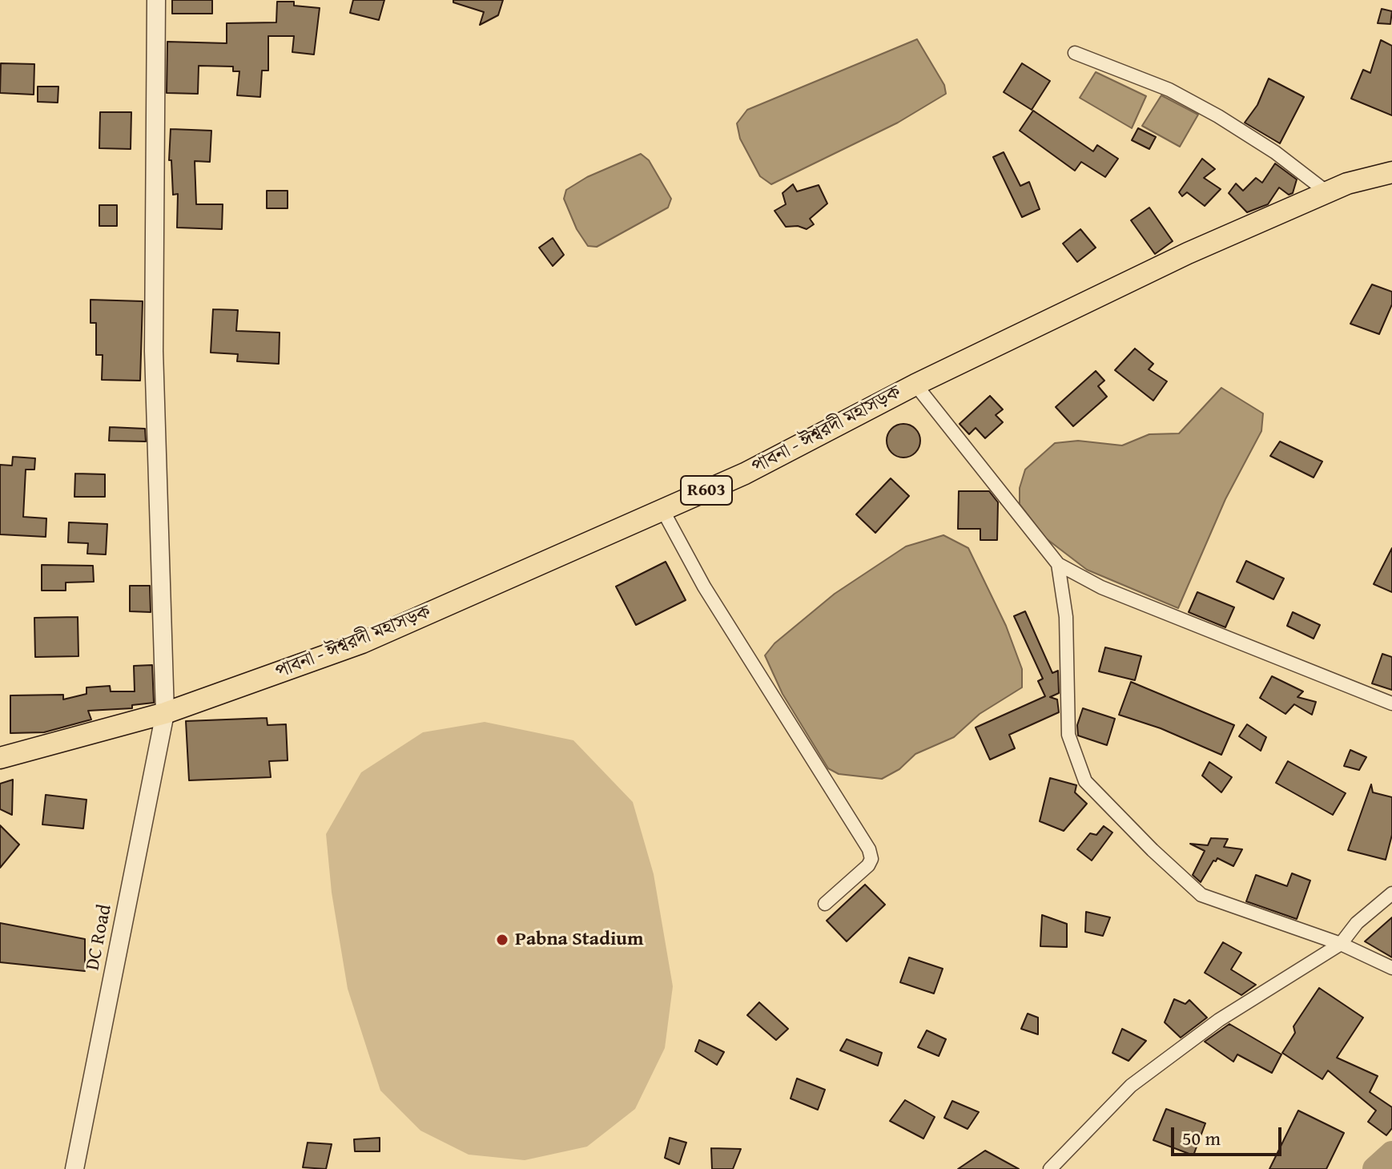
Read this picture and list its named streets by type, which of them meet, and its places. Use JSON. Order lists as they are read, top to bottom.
{
  "streets": {
    "main road": ["পাবনা - ঈশ্বরদী মহাসড়ক", "R603"],
    "street": ["DC Road"]
  },
  "crossings": [
    ["পাবনা - ঈশ্বরদী মহাসড়ক", "DC Road"]
  ],
  "places": ["Pabna Stadium"],
  "scale_bar": "50 m"
}
